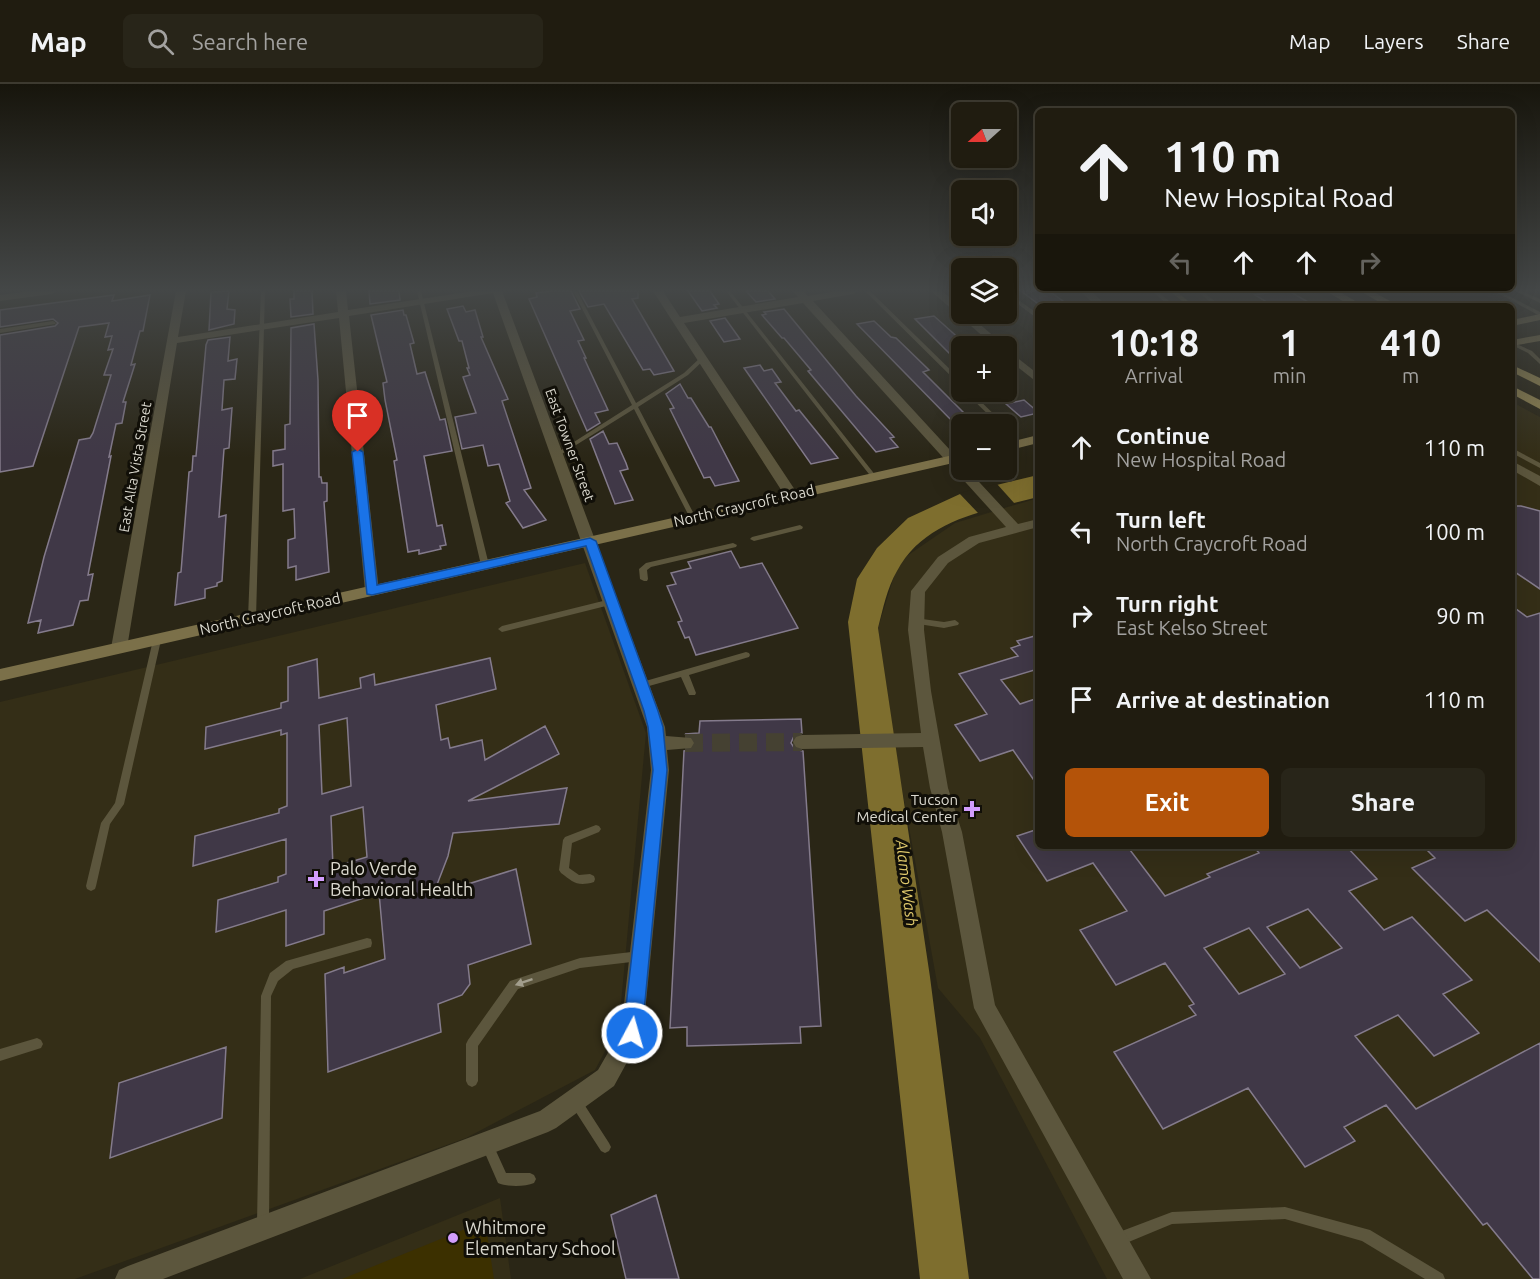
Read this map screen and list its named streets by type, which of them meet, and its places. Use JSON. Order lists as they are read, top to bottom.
{
  "streets": {
    "main road": ["North Craycroft Road"],
    "street": ["East Towner Street", "East Alta Vista Street"]
  },
  "crossings": [
    ["East Towner Street", "North Craycroft Road"],
    ["East Alta Vista Street", "North Craycroft Road"]
  ],
  "water": ["Alamo Wash"],
  "places": {
    "health": ["Tucson Medical Center", "Palo Verde Behavioral Health"],
    "other": ["Whitmore Elementary School"]
  },
  "north": "left",
  "page": {
    "header": "Map",
    "search": "Search here",
    "nav": ["Map", "Layers", "Share"],
    "map_buttons": ["+", "−"],
    "turn": ["110 m", "New Hospital Road"],
    "eta": [
      "10:18",
      "Arrival",
      "1",
      "min",
      "410",
      "m"
    ],
    "list": [
      {
        "name": "Continue",
        "note": "New Hospital Road",
        "value": "110 m"
      },
      {
        "name": "Turn left",
        "note": "North Craycroft Road",
        "value": "100 m"
      },
      {
        "name": "Turn right",
        "note": "East Kelso Street",
        "value": "90 m"
      },
      {
        "name": "Arrive at destination",
        "value": "110 m"
      }
    ],
    "buttons": ["Exit", "Share"]
  }
}
